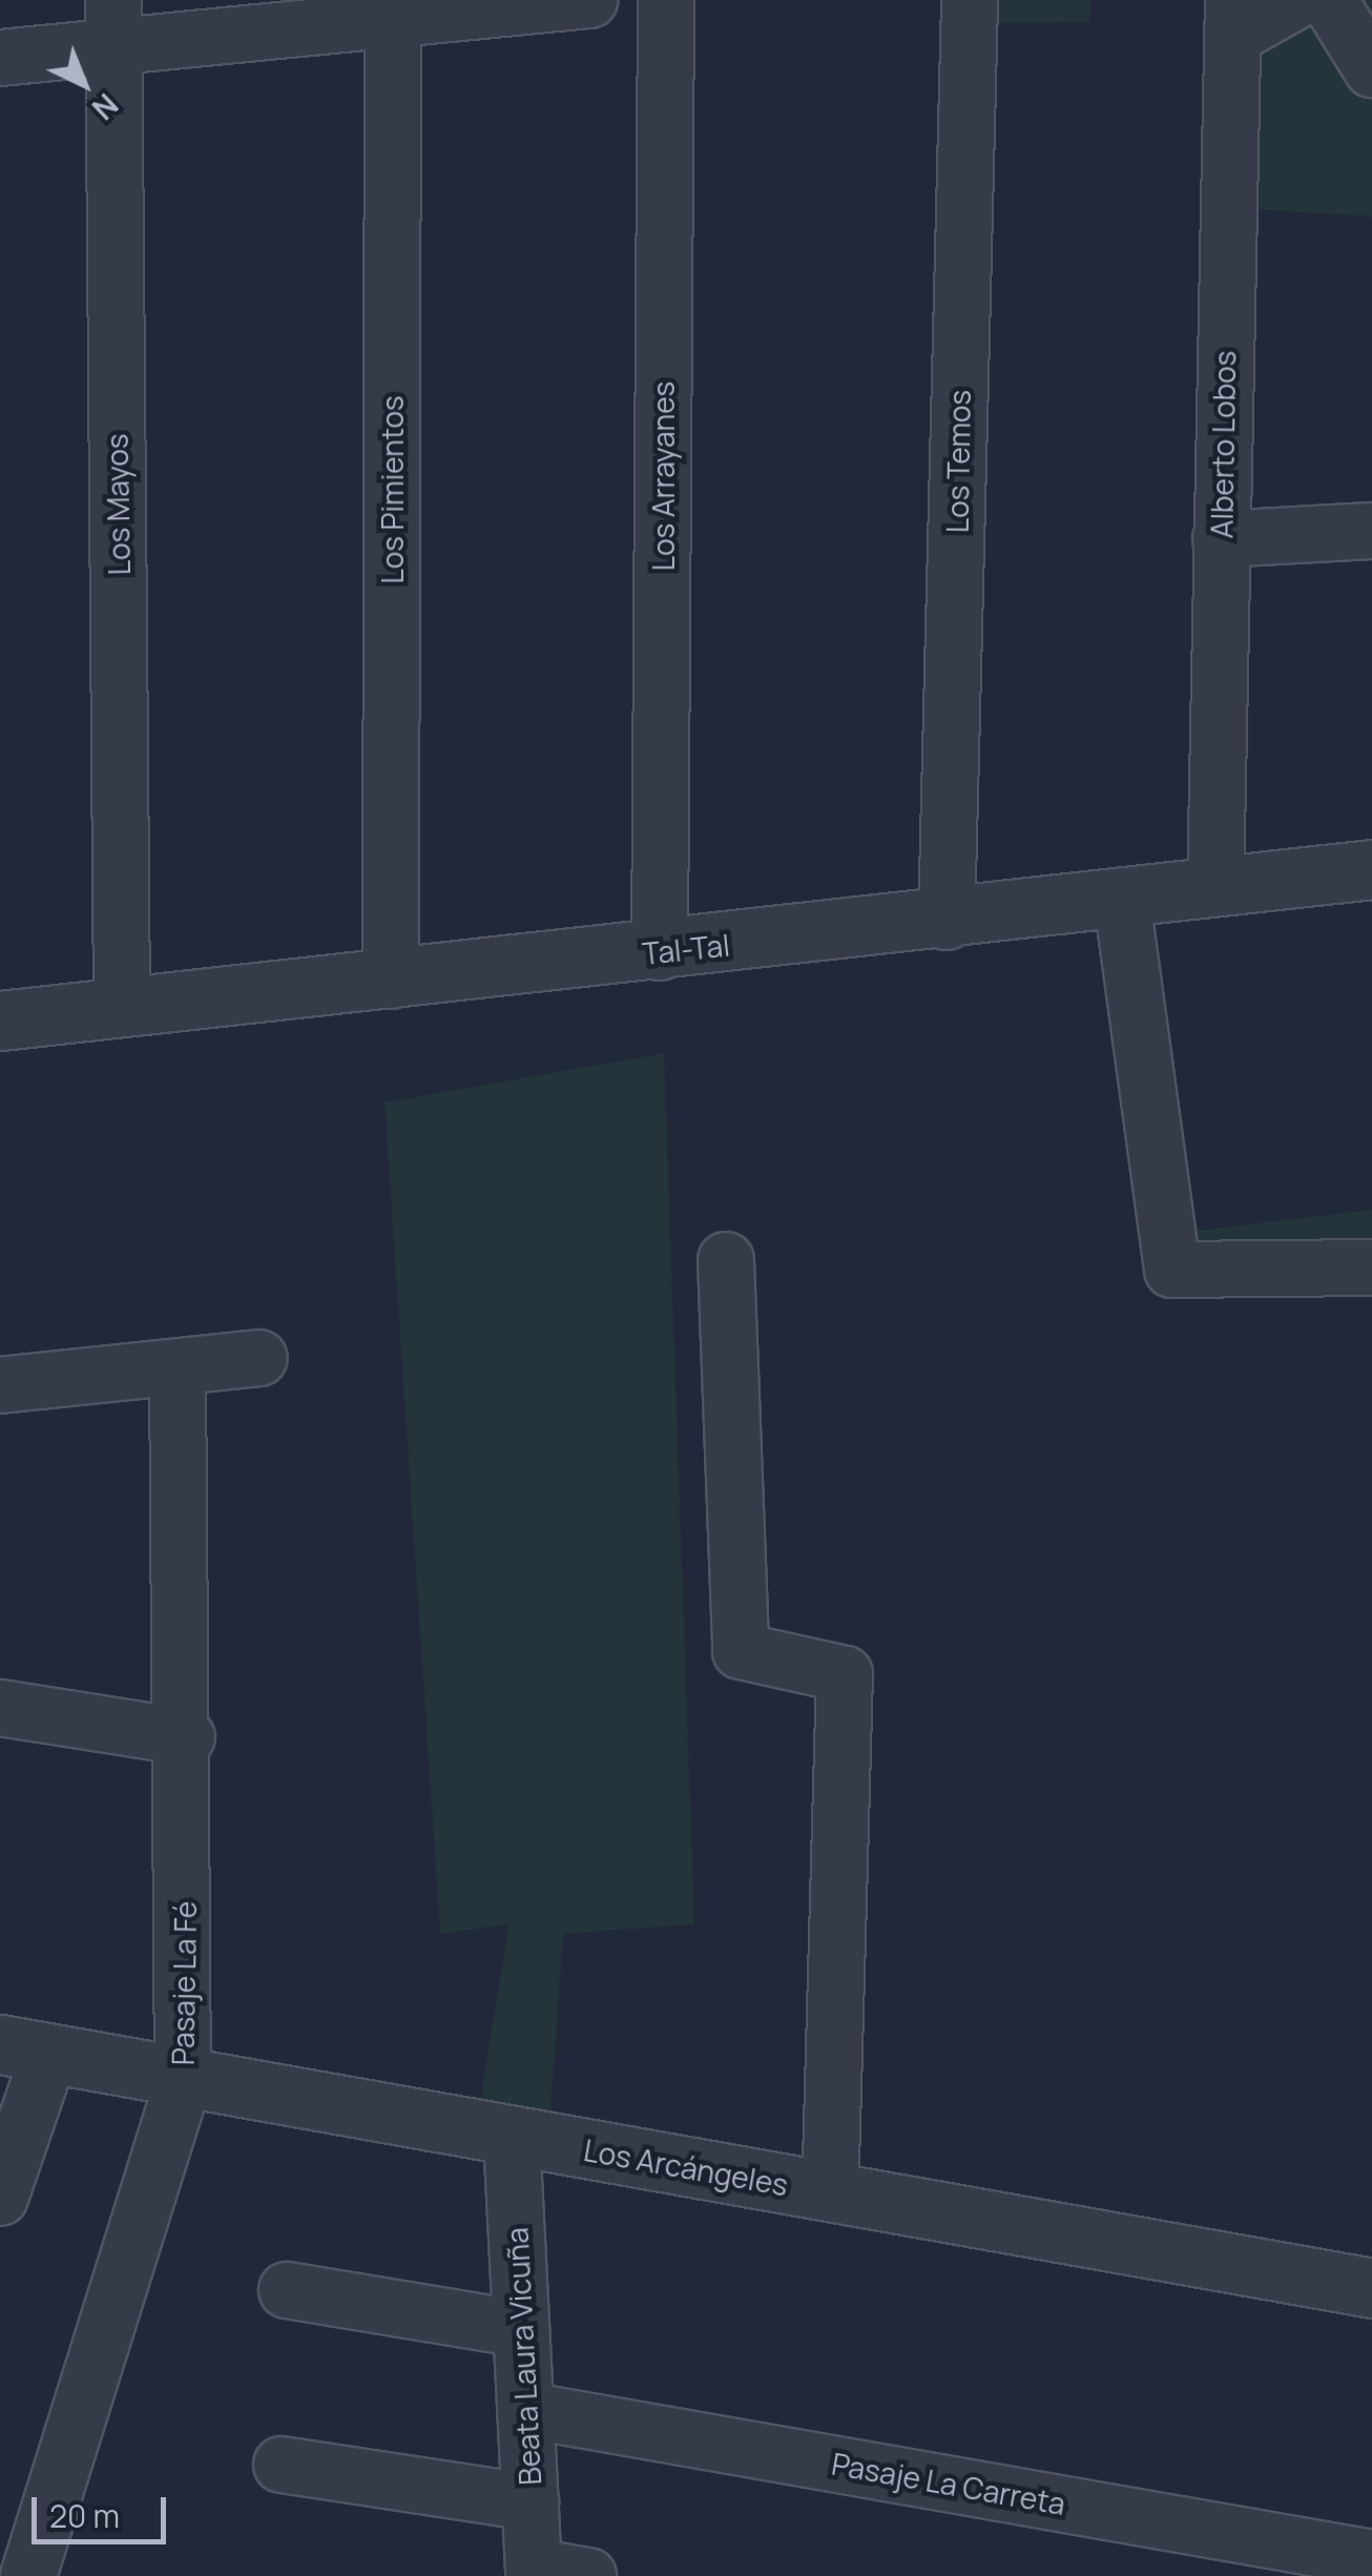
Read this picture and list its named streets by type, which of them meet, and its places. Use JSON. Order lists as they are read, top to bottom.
{
  "streets": {
    "street": [
      "Alberto Lobos",
      "Los Temos",
      "Los Arrayanes",
      "Los Pimientos",
      "Los Mayos",
      "Tal-Tal",
      "Pasaje La Fé",
      "Los Arcángeles",
      "Beata Laura Vicuña",
      "Pasaje La Carreta"
    ]
  },
  "crossings": [
    ["Alberto Lobos", "Tal-Tal"],
    ["Los Temos", "Tal-Tal"],
    ["Los Arrayanes", "Tal-Tal"],
    ["Los Pimientos", "Tal-Tal"],
    ["Los Mayos", "Tal-Tal"],
    ["Pasaje La Fé", "Los Arcángeles"],
    ["Los Arcángeles", "Beata Laura Vicuña"],
    ["Beata Laura Vicuña", "Pasaje La Carreta"]
  ],
  "scale_bar": "20 m",
  "north": "bottom right"
}
